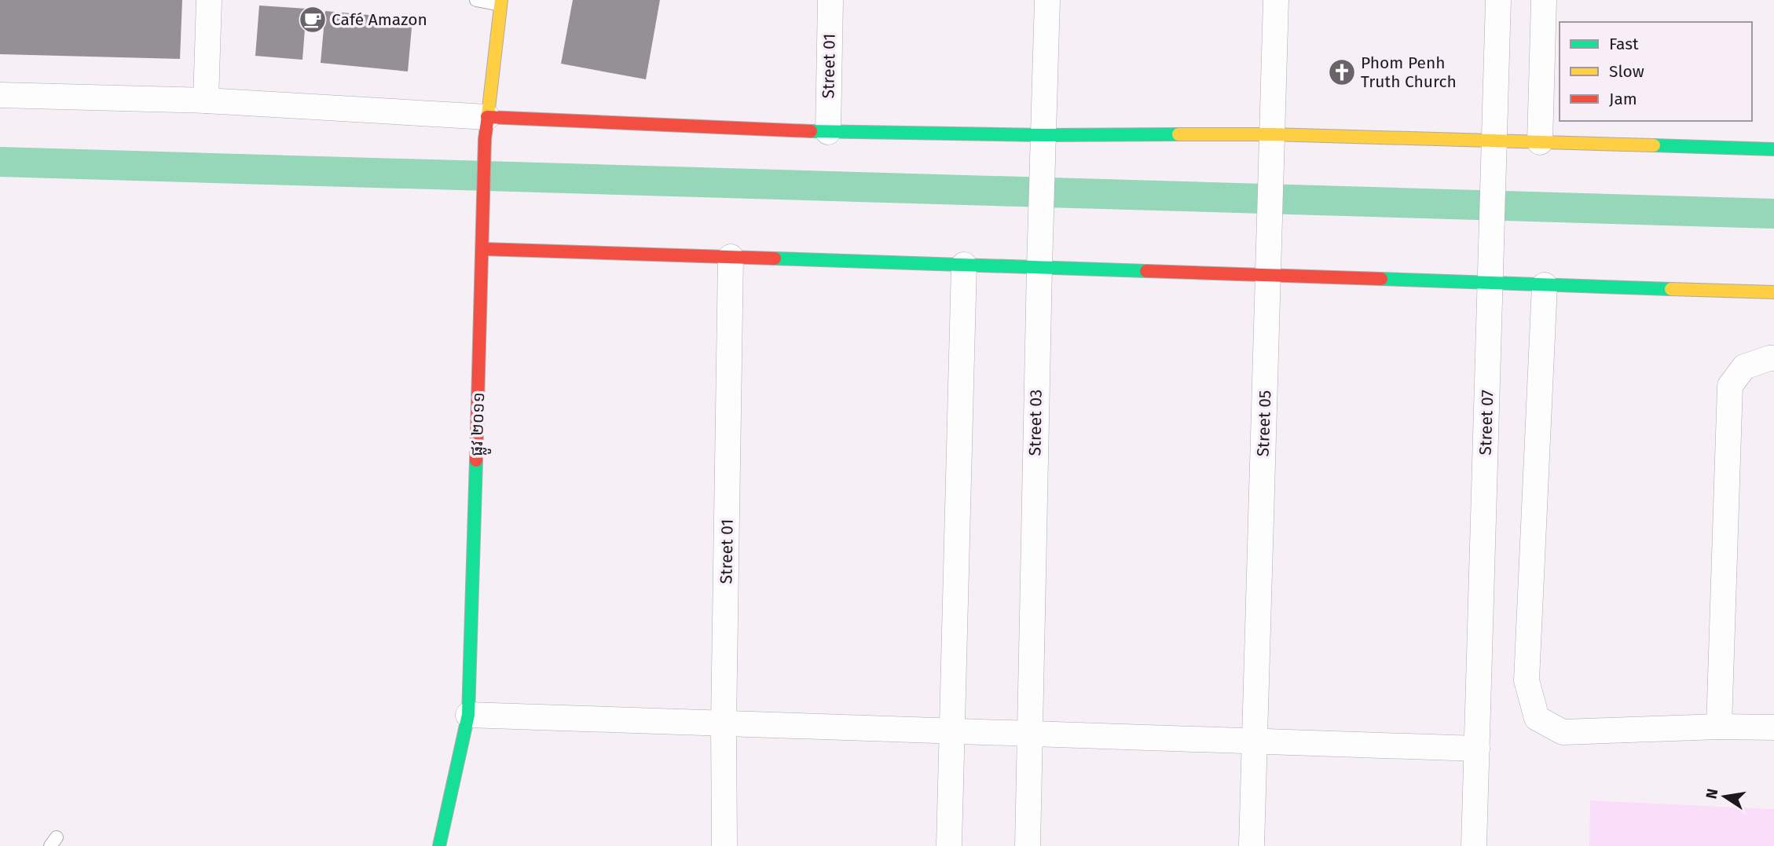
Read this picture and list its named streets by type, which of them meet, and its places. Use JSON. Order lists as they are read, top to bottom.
{
  "streets": {
    "street": [
      "Street 01",
      "Street 03",
      "Street 07",
      "Street 05",
      "ផ្លូវ ២០១១"
    ]
  },
  "places": {
    "cafe": ["Café Amazon"],
    "church": ["Phom Penh Truth Church"]
  },
  "legend": ["Fast", "Slow", "Jam"],
  "north": "left"
}
